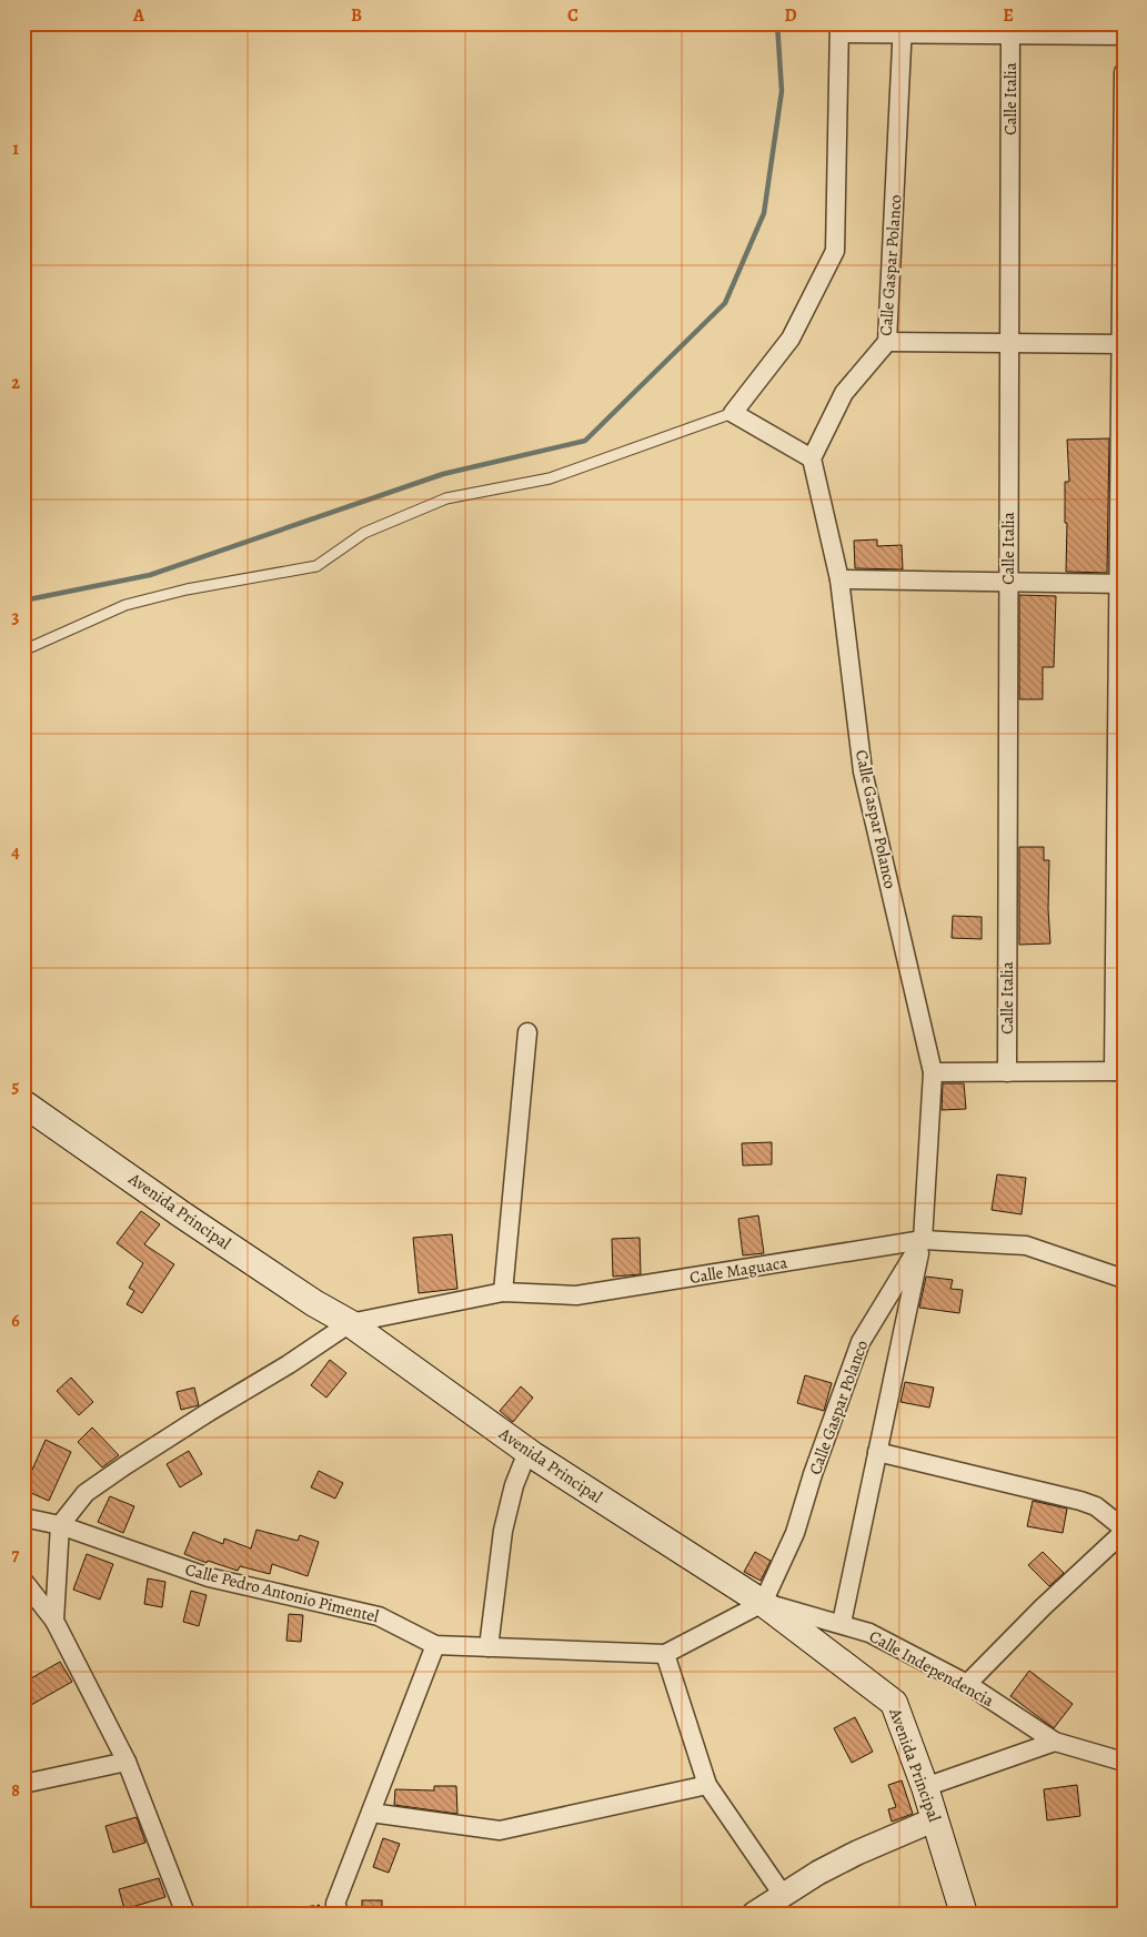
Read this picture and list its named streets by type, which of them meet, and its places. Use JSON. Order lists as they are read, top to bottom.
{
  "streets": {
    "main road": ["Avenida Principal"],
    "street": [
      "Calle Italia",
      "Calle Gaspar Polanco",
      "Calle Maguaca",
      "Calle Pedro Antonio Pimentel",
      "Calle Independencia"
    ]
  },
  "crossings": [
    ["Calle Gaspar Polanco", "Avenida Principal"],
    ["Calle Gaspar Polanco", "Calle Maguaca"],
    ["Calle Gaspar Polanco", "Calle Pedro Antonio Pimentel"],
    ["Calle Gaspar Polanco", "Calle Independencia"],
    ["Avenida Principal", "Calle Maguaca"],
    ["Avenida Principal", "Calle Pedro Antonio Pimentel"],
    ["Avenida Principal", "Calle Independencia"],
    ["Calle Pedro Antonio Pimentel", "Calle Independencia"]
  ],
  "grid": {
    "columns": [
      "A",
      "B",
      "C",
      "D",
      "E"
    ],
    "rows": [
      "1",
      "2",
      "3",
      "4",
      "5",
      "6",
      "7",
      "8"
    ]
  }
}
